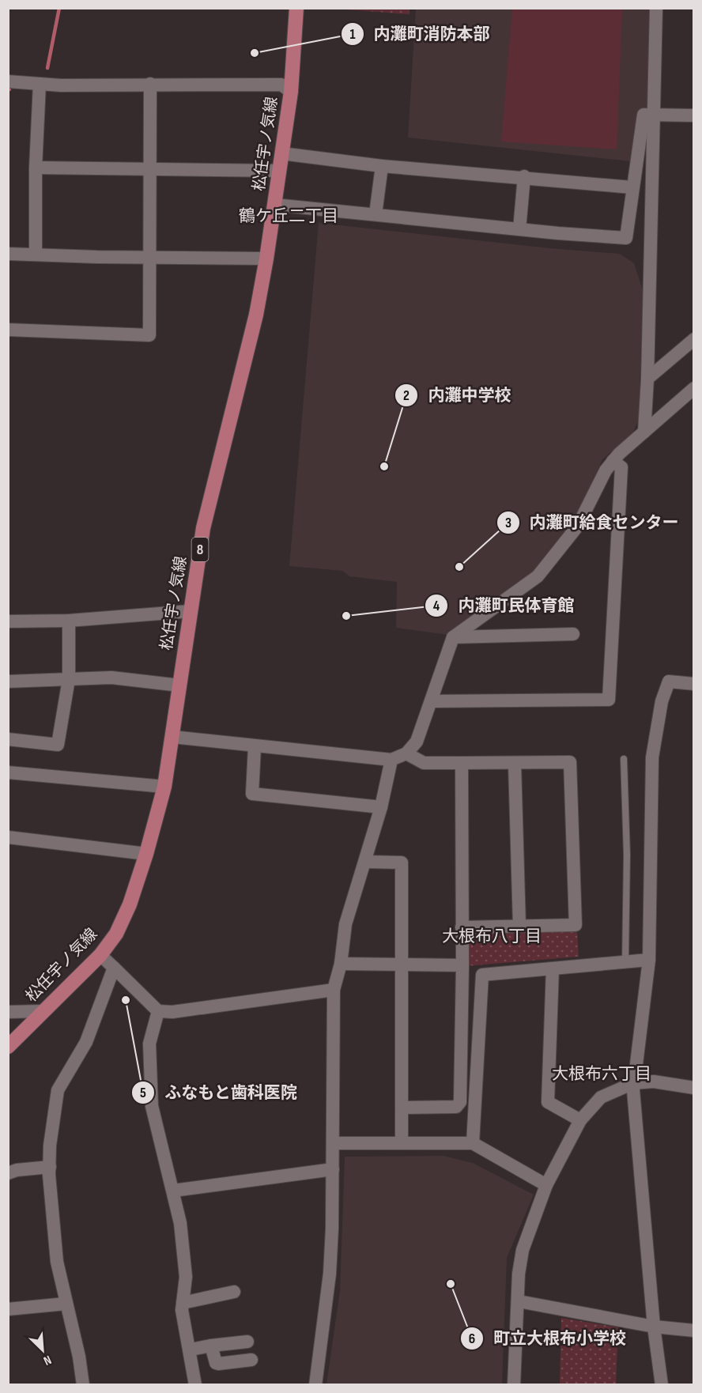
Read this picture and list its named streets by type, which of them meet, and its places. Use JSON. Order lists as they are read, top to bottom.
{
  "streets": {
    "main road": ["松任宇ノ気線", "8"]
  },
  "districts": ["鶴ケ丘二丁目", "大根布八丁目", "大根布六丁目"],
  "places": [
    "内灘町消防本部",
    "内灘中学校",
    "内灘町給食センター",
    "内灘町民体育館",
    "ふなもと歯科医院",
    "町立大根布小学校"
  ],
  "north": "bottom right"
}
